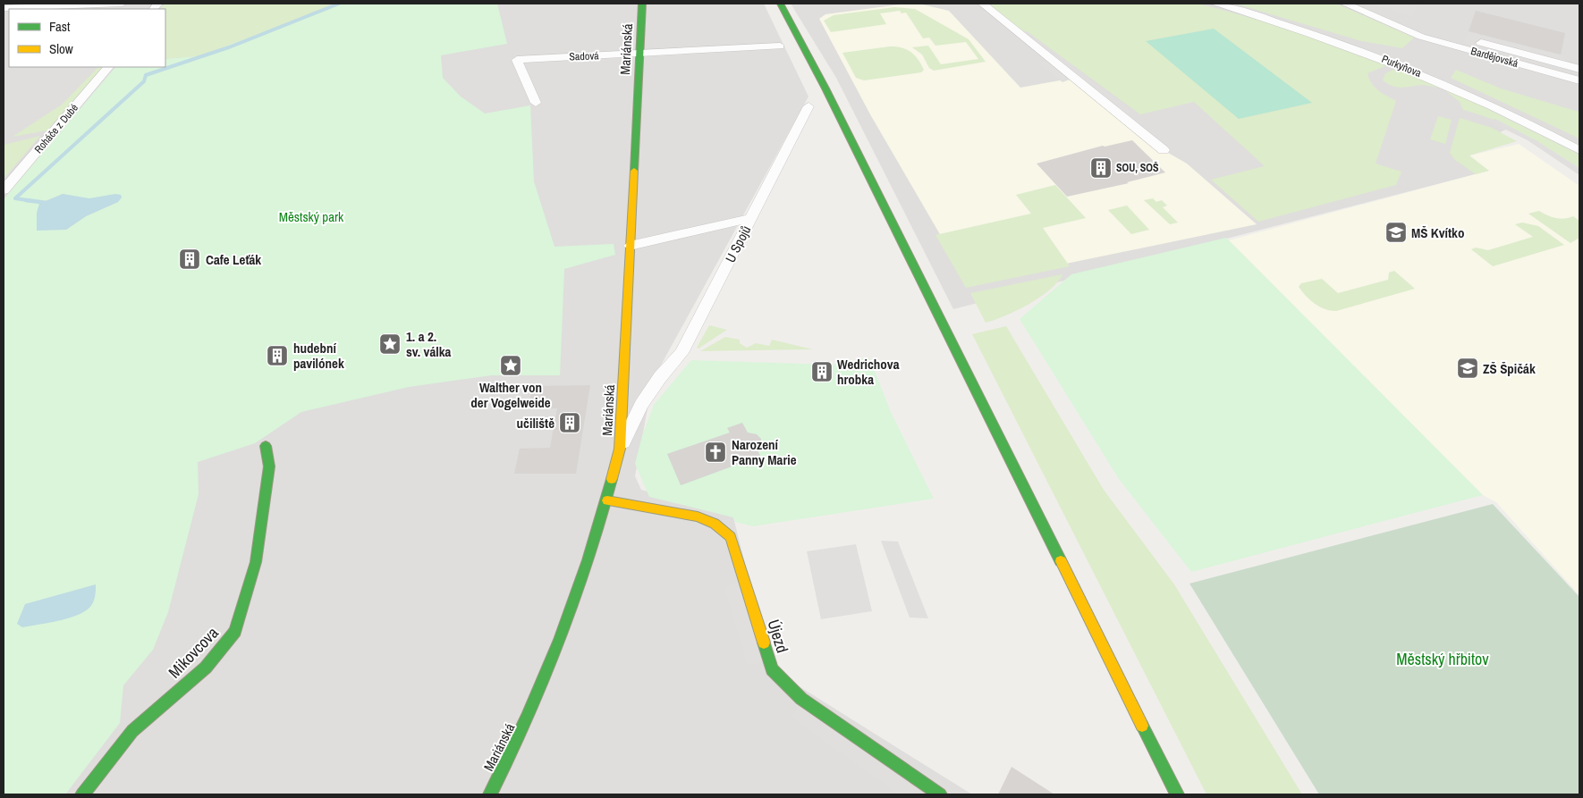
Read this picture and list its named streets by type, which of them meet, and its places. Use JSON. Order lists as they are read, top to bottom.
{
  "streets": {
    "street": [
      "Mariánská",
      "Sadová",
      "Bardějovská",
      "Purkyňova",
      "Roháče z Dubé",
      "U Spojů",
      "Újezd",
      "Mikovcova"
    ]
  },
  "crossings": [
    ["Mariánská", "Sadová"],
    ["Mariánská", "U Spojů"],
    ["Mariánská", "Újezd"]
  ],
  "parks": ["Městský park", "Městský hřbitov"],
  "places": {
    "building": [
      "SOU, SOŠ",
      "Cafe Leťák",
      "hudební pavilónek",
      "Wedrichova hrobka",
      "učiliště"
    ],
    "school or university": ["MŠ Kvítko", "ZŠ Špičák"],
    "place": ["1. a 2. sv. válka", "Walther von der Vogelweide"],
    "church": ["Narození Panny Marie"]
  },
  "legend": ["Fast", "Slow"]
}
